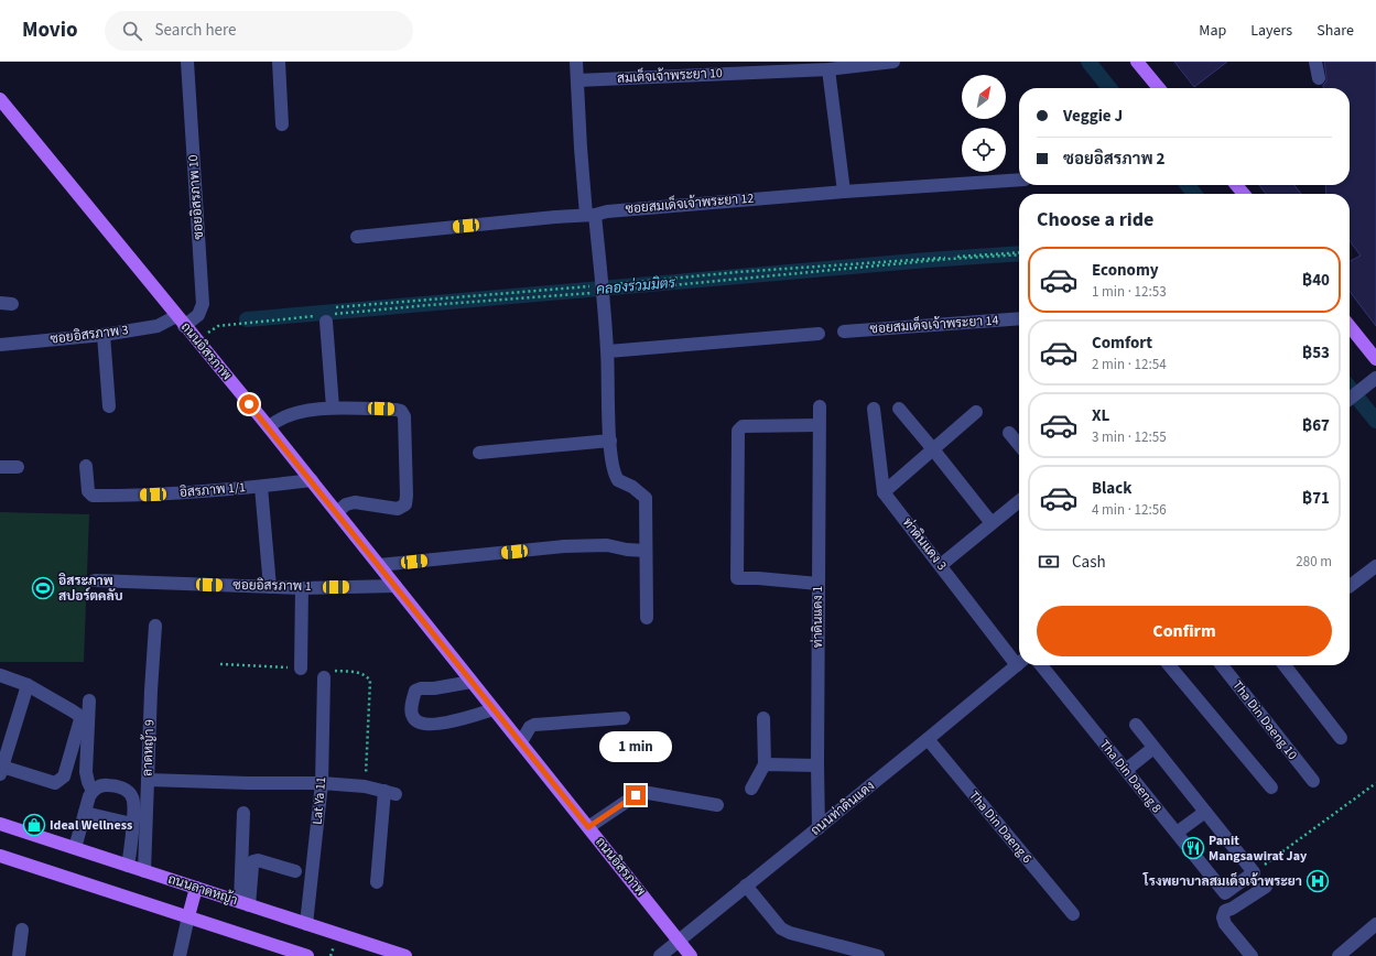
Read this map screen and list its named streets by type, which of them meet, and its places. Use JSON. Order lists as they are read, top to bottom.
{
  "streets": {
    "main road": ["ถนนอิสรภาพ", "ถนนลาดหญ้า"],
    "street": [
      "สมเด็จเจ้าพระยา 10",
      "ซอยอิสรภาพ 10",
      "ซอยสมเด็จเจ้าพระยา 12",
      "ซอยสมเด็จเจ้าพระยา 14",
      "ซอยอิสรภาพ 3",
      "อิสรภาพ 1/1",
      "ท่าดินแดง 3",
      "ซอยอิสรภาพ 1",
      "ท่าดินแดง 1",
      "Tha Din Daeng 10",
      "ลาดหญ้า 9",
      "Tha Din Daeng 8",
      "Lat Ya 11",
      "ถนนท่าดินแดง",
      "Tha Din Daeng 6"
    ]
  },
  "crossings": [
    ["ซอยอิสรภาพ 10", "ซอยอิสรภาพ 3"],
    ["ซอยอิสรภาพ 10", "ถนนอิสรภาพ"],
    ["ซอยอิสรภาพ 3", "ถนนอิสรภาพ"],
    ["ถนนอิสรภาพ", "อิสรภาพ 1/1"],
    ["ถนนอิสรภาพ", "ซอยอิสรภาพ 1"],
    ["ถนนอิสรภาพ", "ถนนท่าดินแดง"],
    ["ท่าดินแดง 1", "ถนนท่าดินแดง"],
    ["ลาดหญ้า 9", "ถนนลาดหญ้า"],
    ["Lat Ya 11", "ถนนลาดหญ้า"],
    ["ถนนท่าดินแดง", "Tha Din Daeng 6"]
  ],
  "water": ["คลองร่วมมิตร"],
  "places": {
    "sports": ["อิสระภาพ สปอร์ตคลับ"],
    "shop": ["Ideal Wellness"],
    "restaurant": ["Panit Mangsawirat Jay"],
    "hospital": ["โรงพยาบาลสมเด็จเจ้าพระยา"]
  },
  "north": "top right",
  "page": {
    "header": "Movio",
    "search": "Search here",
    "nav": ["Map", "Layers", "Share"],
    "banner": ["Veggie J", "ซอยอิสรภาพ 2"],
    "heading": "Choose a ride",
    "list": [
      {
        "name": "Economy",
        "note": "1 min · 12:53",
        "value": "฿40"
      },
      {
        "name": "Comfort",
        "note": "2 min · 12:54",
        "value": "฿53"
      },
      {
        "name": "XL",
        "note": "3 min · 12:55",
        "value": "฿67"
      },
      {
        "name": "Black",
        "note": "4 min · 12:56",
        "value": "฿71"
      }
    ],
    "pay": ["Cash", "280 m"],
    "buttons": "Confirm",
    "bubble": "1 min"
  }
}
